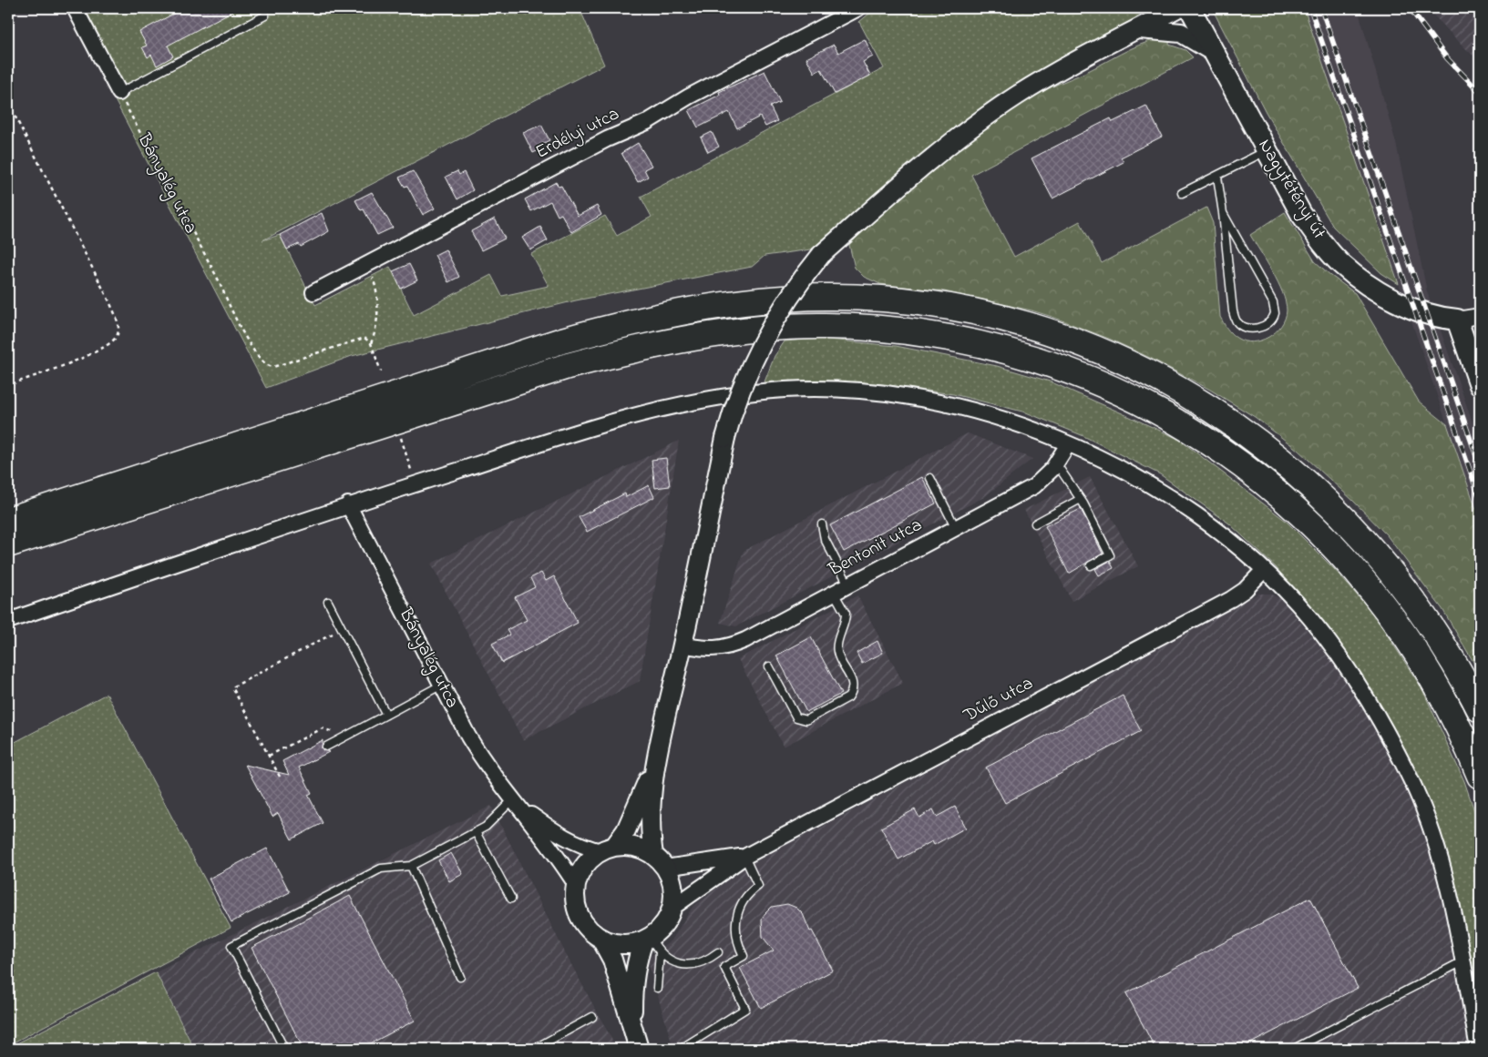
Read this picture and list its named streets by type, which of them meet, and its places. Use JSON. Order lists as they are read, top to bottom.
{
  "streets": {
    "main road": ["Nagytétényi út"],
    "street": [
      "Erdélyi utca",
      "Bányalég utca",
      "Bentonit utca",
      "Dűlő utca"
    ]
  },
  "crossings": [
    ["Bányalég utca", "Dűlő utca"]
  ]
}
